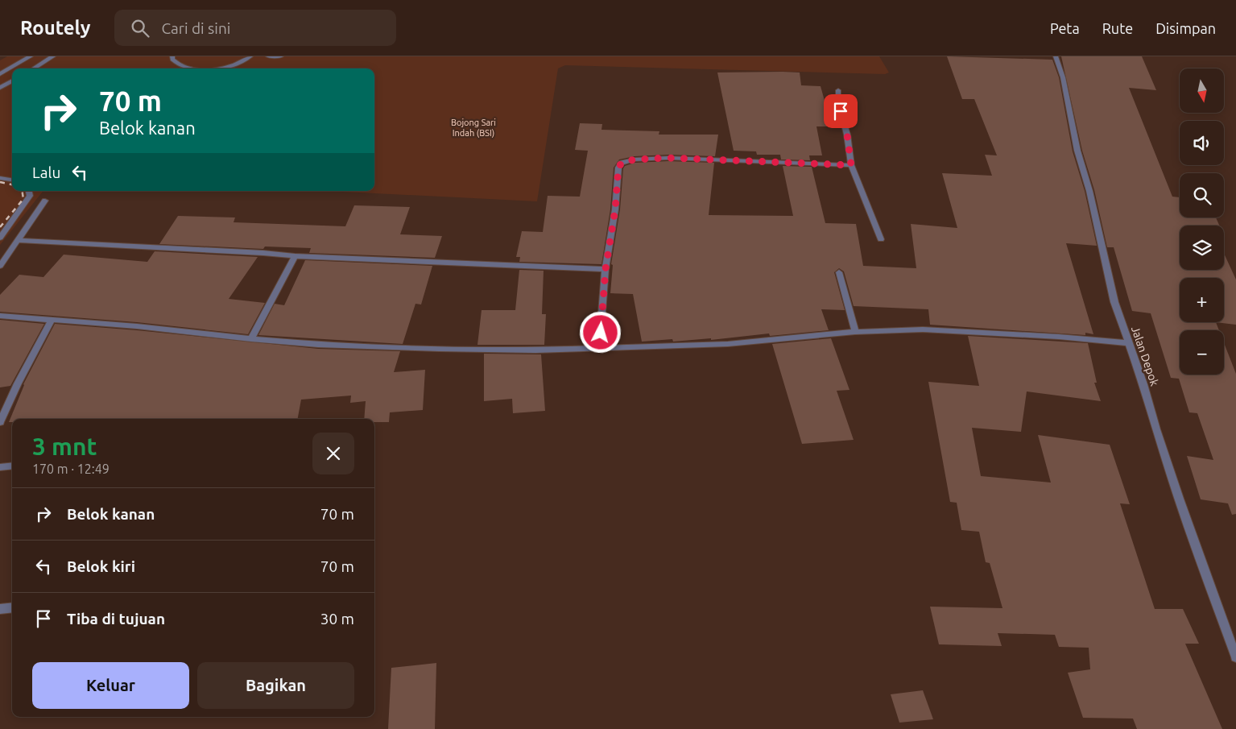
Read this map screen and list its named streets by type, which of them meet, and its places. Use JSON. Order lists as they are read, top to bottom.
{
  "streets": {
    "street": ["Jalan Depok"]
  },
  "parks": ["Bojong Sari Indah (BSI)"],
  "north": "bottom",
  "page": {
    "header": "Routely",
    "search": "Cari di sini",
    "nav": ["Peta", "Rute", "Disimpan"],
    "map_buttons": ["+", "−"],
    "turn": ["70 m", "Belok kanan"],
    "then": "Lalu",
    "heading": ["3 mnt", "170 m · 12:49"],
    "list": [
      {
        "name": "Belok kanan",
        "value": "70 m"
      },
      {
        "name": "Belok kiri",
        "value": "70 m"
      },
      {
        "name": "Tiba di tujuan",
        "value": "30 m"
      }
    ],
    "buttons": ["Keluar", "Bagikan"]
  }
}
